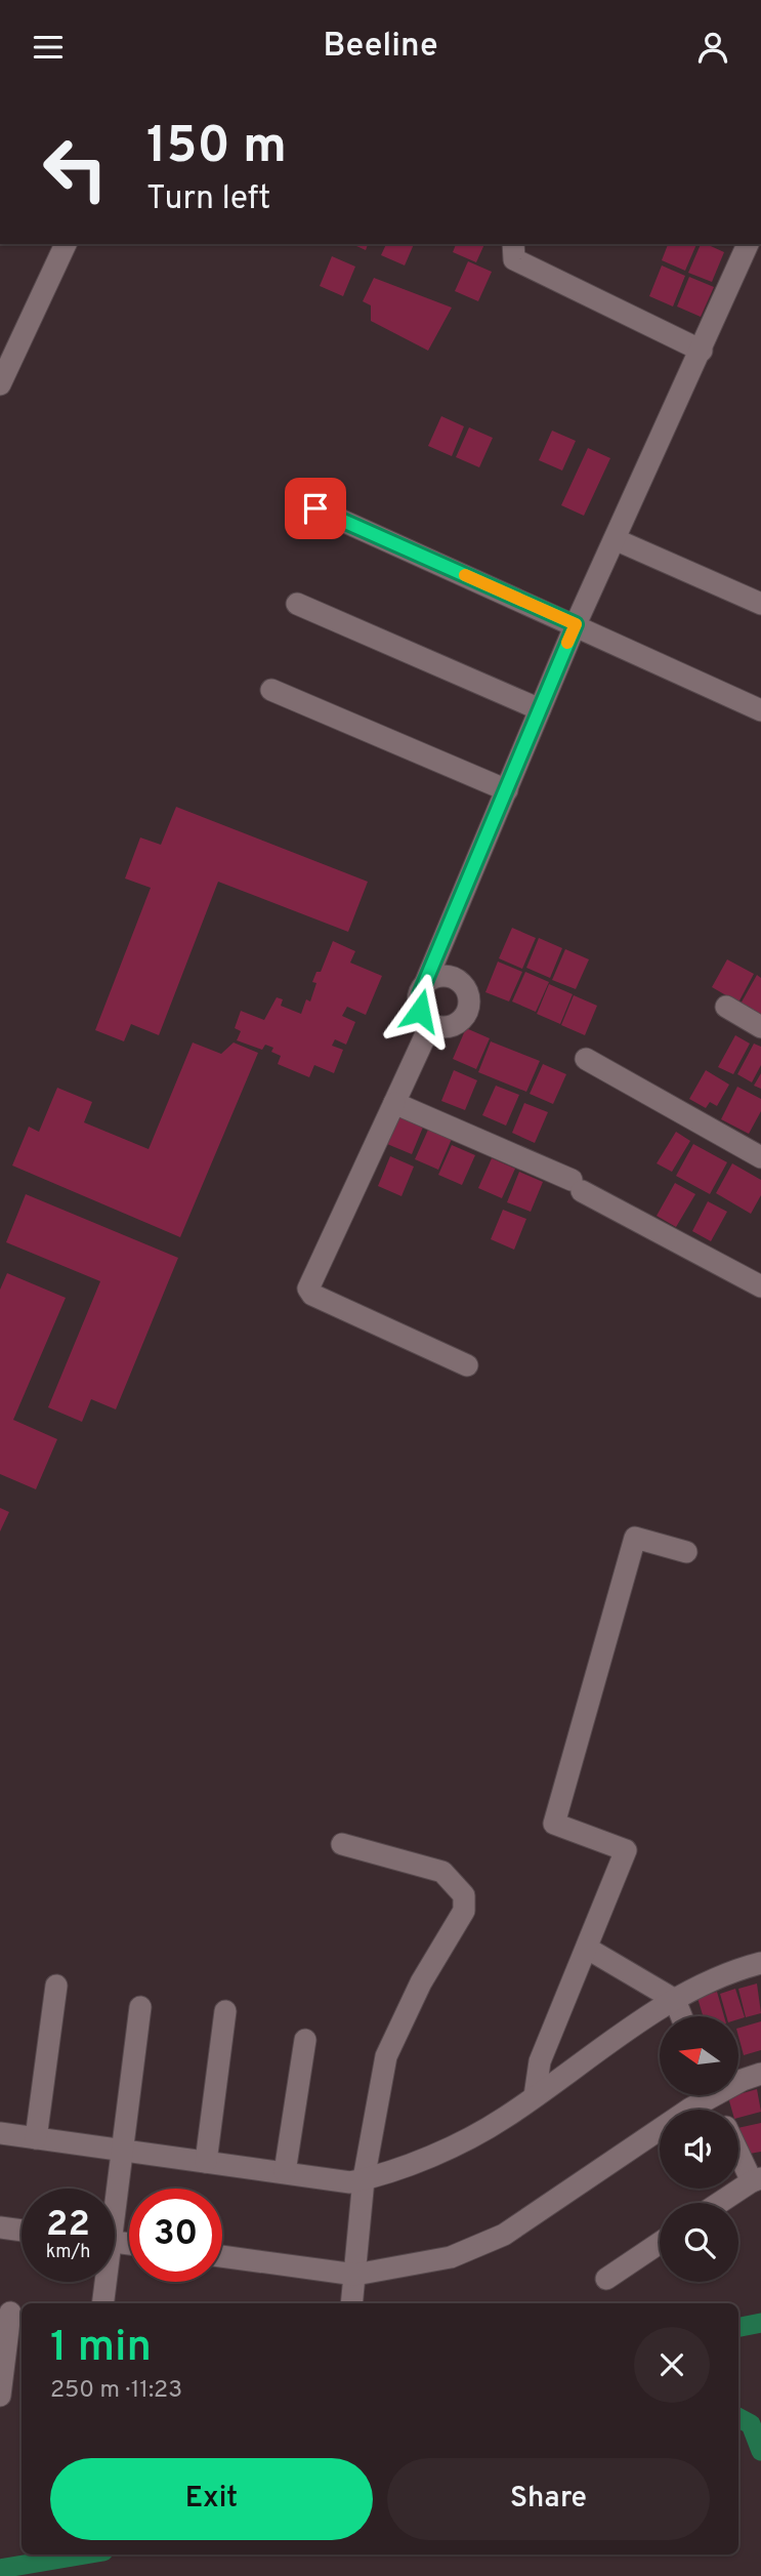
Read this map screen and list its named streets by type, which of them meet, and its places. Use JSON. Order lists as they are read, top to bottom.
{
  "north": "left",
  "page": {
    "header": "Beeline",
    "turn": ["150 m", "Turn left"],
    "speed": "22 km/h",
    "limit": "30",
    "heading": ["1 min", "250 m · 11:23"],
    "buttons": ["Exit", "Share"]
  }
}
